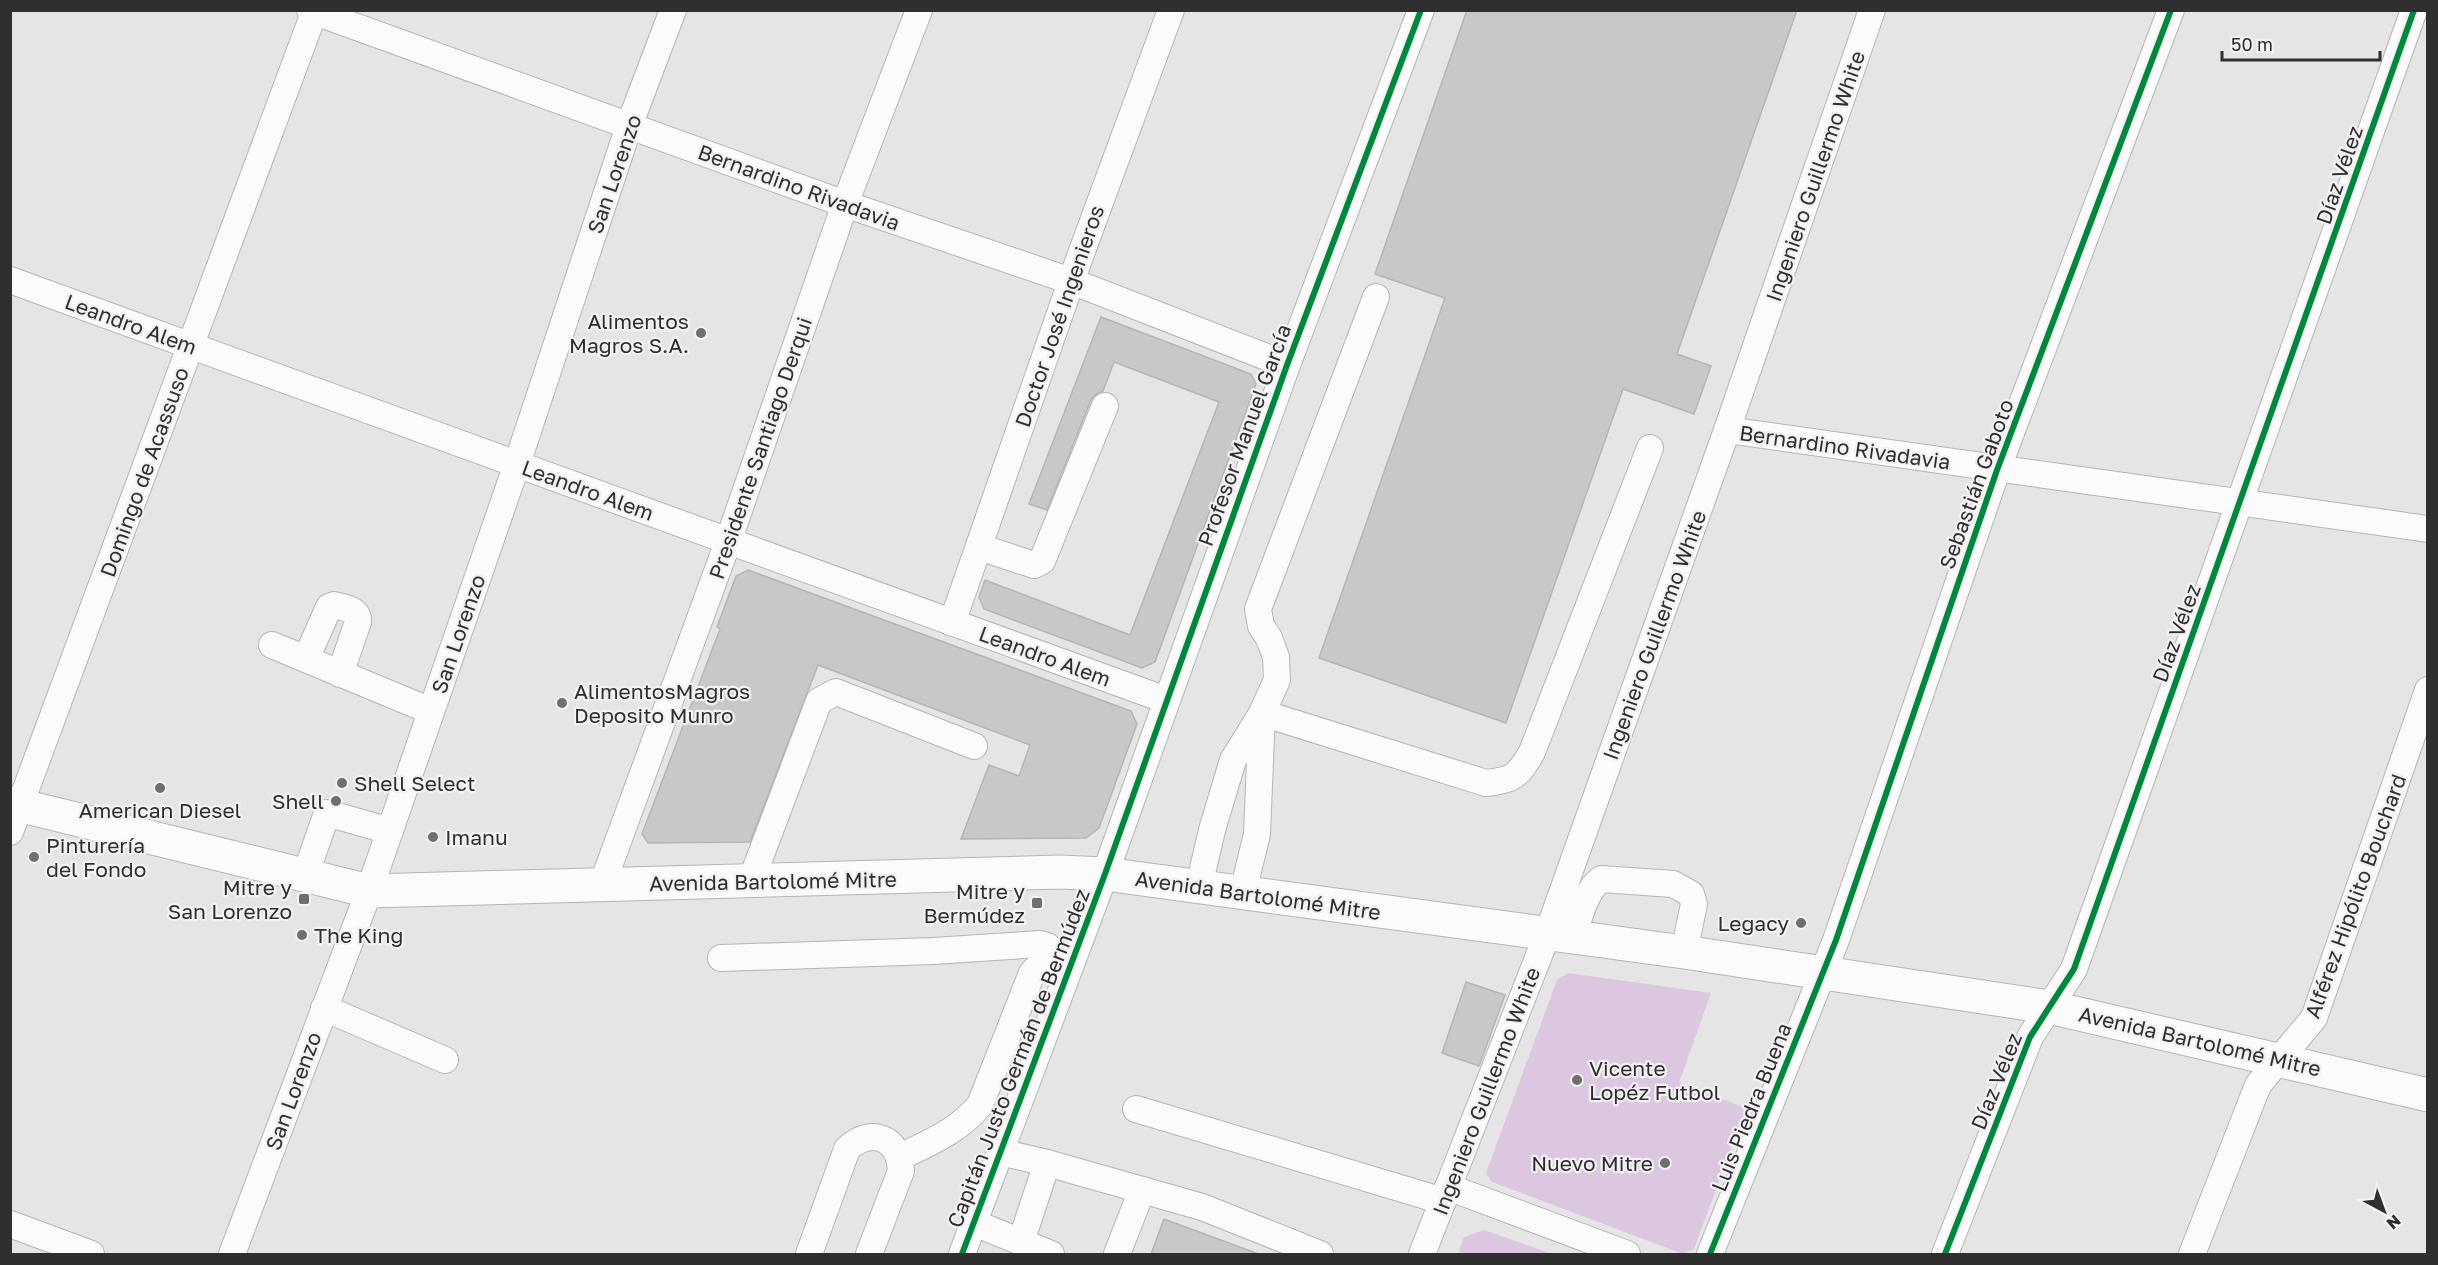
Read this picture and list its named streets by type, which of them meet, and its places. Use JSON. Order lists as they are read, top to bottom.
{
  "streets": {
    "main road": ["Avenida Bartolomé Mitre"],
    "street": [
      "San Lorenzo",
      "Díaz Vélez",
      "Ingeniero Guillermo White",
      "Bernardino Rivadavia",
      "Doctor José Ingenieros",
      "Leandro Alem",
      "Profesor Manuel García",
      "Presidente Santiago Derqui",
      "Domingo de Acassuso",
      "Sebastián Gaboto",
      "Alférez Hipólito Bouchard",
      "Capitán Justo Germán de Bermúdez",
      "Luis Piedra Buena"
    ]
  },
  "crossings": [
    ["San Lorenzo", "Bernardino Rivadavia"],
    ["San Lorenzo", "Leandro Alem"],
    ["San Lorenzo", "Avenida Bartolomé Mitre"],
    ["Díaz Vélez", "Bernardino Rivadavia"],
    ["Díaz Vélez", "Avenida Bartolomé Mitre"],
    ["Ingeniero Guillermo White", "Bernardino Rivadavia"],
    ["Ingeniero Guillermo White", "Avenida Bartolomé Mitre"],
    ["Bernardino Rivadavia", "Doctor José Ingenieros"],
    ["Bernardino Rivadavia", "Profesor Manuel García"],
    ["Bernardino Rivadavia", "Presidente Santiago Derqui"],
    ["Bernardino Rivadavia", "Domingo de Acassuso"],
    ["Bernardino Rivadavia", "Sebastián Gaboto"],
    ["Doctor José Ingenieros", "Leandro Alem"],
    ["Leandro Alem", "Profesor Manuel García"],
    ["Leandro Alem", "Presidente Santiago Derqui"],
    ["Leandro Alem", "Domingo de Acassuso"],
    ["Profesor Manuel García", "Avenida Bartolomé Mitre"],
    ["Profesor Manuel García", "Capitán Justo Germán de Bermúdez"],
    ["Presidente Santiago Derqui", "Avenida Bartolomé Mitre"],
    ["Domingo de Acassuso", "Avenida Bartolomé Mitre"],
    ["Sebastián Gaboto", "Avenida Bartolomé Mitre"],
    ["Sebastián Gaboto", "Luis Piedra Buena"],
    ["Avenida Bartolomé Mitre", "Alférez Hipólito Bouchard"],
    ["Avenida Bartolomé Mitre", "Capitán Justo Germán de Bermúdez"],
    ["Avenida Bartolomé Mitre", "Luis Piedra Buena"]
  ],
  "places": {
    "other": [
      "Alimentos Magros S.A.",
      "AlimentosMagros Deposito Munro",
      "Shell Select",
      "American Diesel",
      "Shell",
      "Imanu",
      "Pinturería del Fondo",
      "Legacy",
      "The King",
      "Vicente Lopéz Futbol",
      "Nuevo Mitre"
    ],
    "transit": ["Mitre y San Lorenzo", "Mitre y Bermúdez"]
  },
  "scale_bar": "50 m",
  "north": "bottom right"
}
